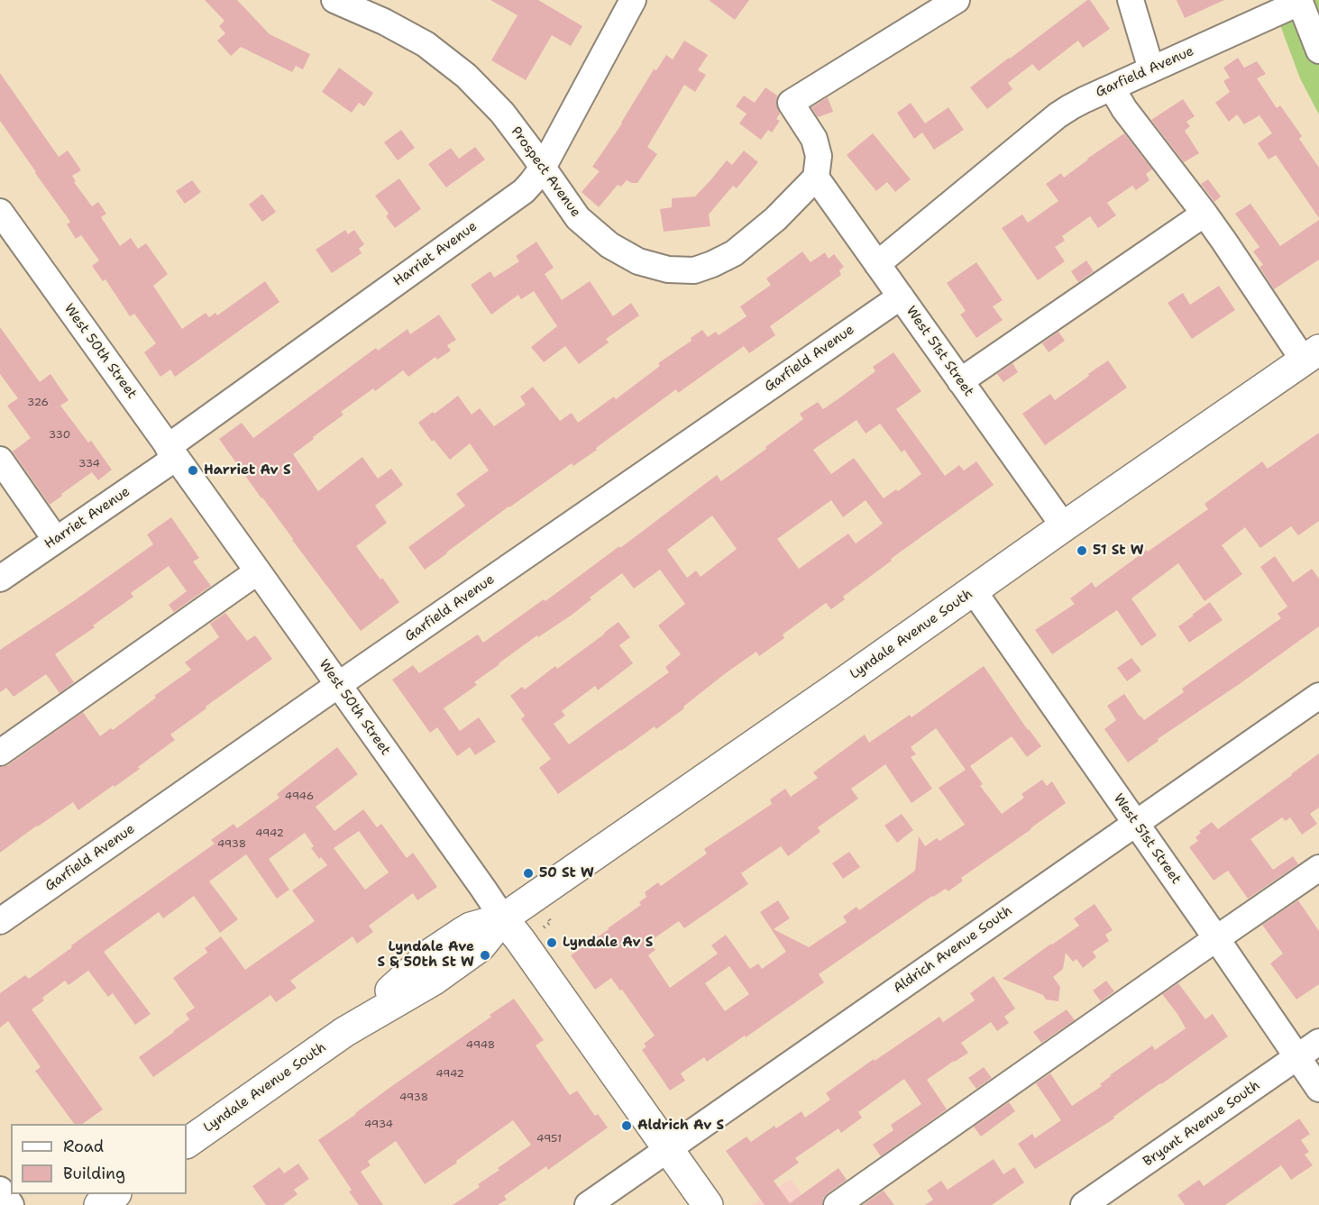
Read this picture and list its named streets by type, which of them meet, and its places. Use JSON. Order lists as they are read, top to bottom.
{
  "streets": {
    "main road": ["West 50th Street", "Lyndale Avenue South"],
    "street": [
      "Garfield Avenue",
      "Prospect Avenue",
      "Harriet Avenue",
      "West 51st Street",
      "Aldrich Avenue South",
      "Bryant Avenue South"
    ]
  },
  "crossings": [
    ["Garfield Avenue", "West 50th Street"],
    ["Garfield Avenue", "West 51st Street"],
    ["Prospect Avenue", "Harriet Avenue"],
    ["Prospect Avenue", "West 51st Street"],
    ["Harriet Avenue", "West 50th Street"],
    ["West 50th Street", "Lyndale Avenue South"],
    ["West 50th Street", "Aldrich Avenue South"],
    ["West 51st Street", "Lyndale Avenue South"],
    ["West 51st Street", "Aldrich Avenue South"],
    ["West 51st Street", "Bryant Avenue South"]
  ],
  "places": [
    "Harriet Av S",
    "51 St W",
    "50 St W",
    "Lyndale Av S",
    "Lyndale Ave S & 50th St W",
    "Aldrich Av S"
  ],
  "house_numbers": [
    "326",
    "330",
    "334",
    "4946",
    "4942",
    "4938",
    "4948",
    "4942",
    "4938",
    "4934",
    "4951"
  ],
  "legend": ["Road", "Building"]
}
